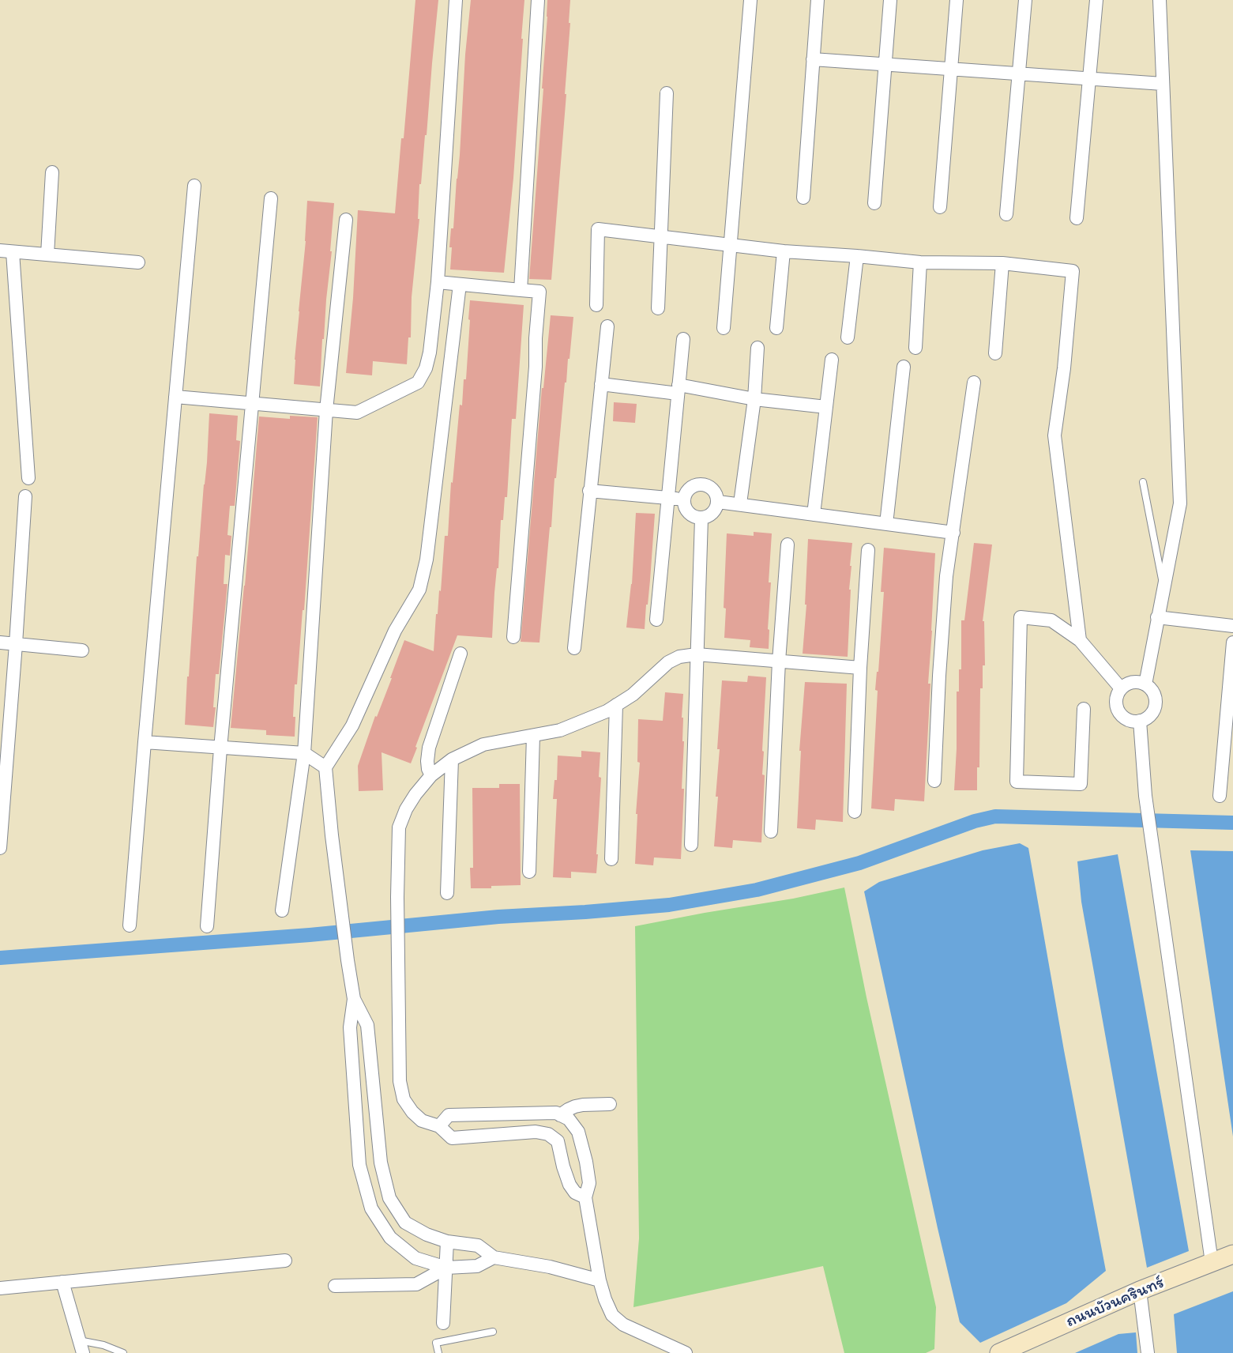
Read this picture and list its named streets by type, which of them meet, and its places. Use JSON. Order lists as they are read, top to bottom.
{
  "streets": {
    "street": ["ถนนบัวนครินทร์"]
  }
}
